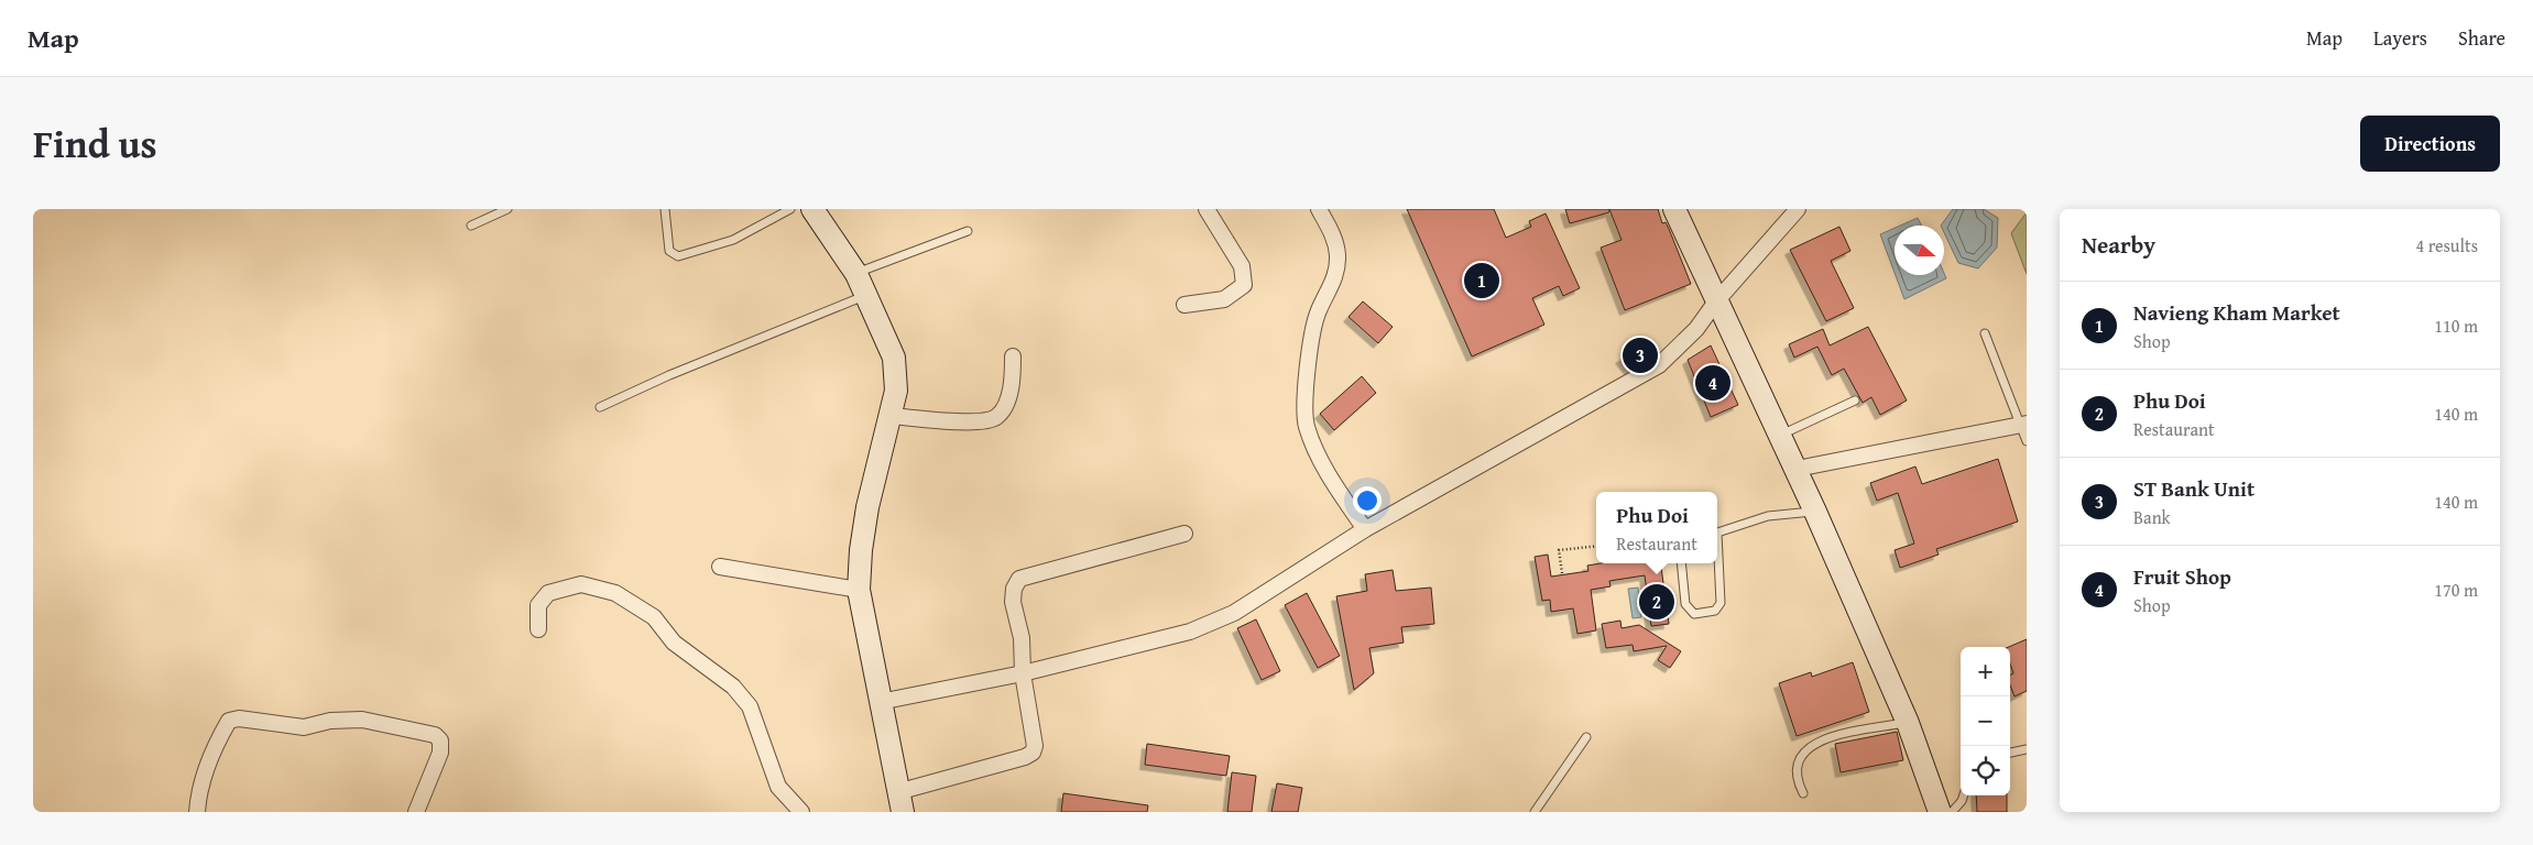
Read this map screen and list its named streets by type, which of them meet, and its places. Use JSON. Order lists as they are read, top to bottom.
{
  "north": "right",
  "page": {
    "header": "Map",
    "nav": ["Map", "Layers", "Share"],
    "title": "Find us",
    "buttons": "Directions",
    "heading": ["Nearby", "4 results"],
    "pins": [
      "1",
      "3",
      "4",
      "2"
    ],
    "list": [
      {
        "mark": "1",
        "name": "Navieng Kham Market",
        "note": "Shop",
        "value": "110 m"
      },
      {
        "mark": "2",
        "name": "Phu Doi",
        "note": "Restaurant",
        "value": "140 m"
      },
      {
        "mark": "3",
        "name": "ST Bank Unit",
        "note": "Bank",
        "value": "140 m"
      },
      {
        "mark": "4",
        "name": "Fruit Shop",
        "note": "Shop",
        "value": "170 m"
      }
    ],
    "popup": ["Phu Doi", "Restaurant"],
    "map_buttons": ["+", "−"]
  }
}
